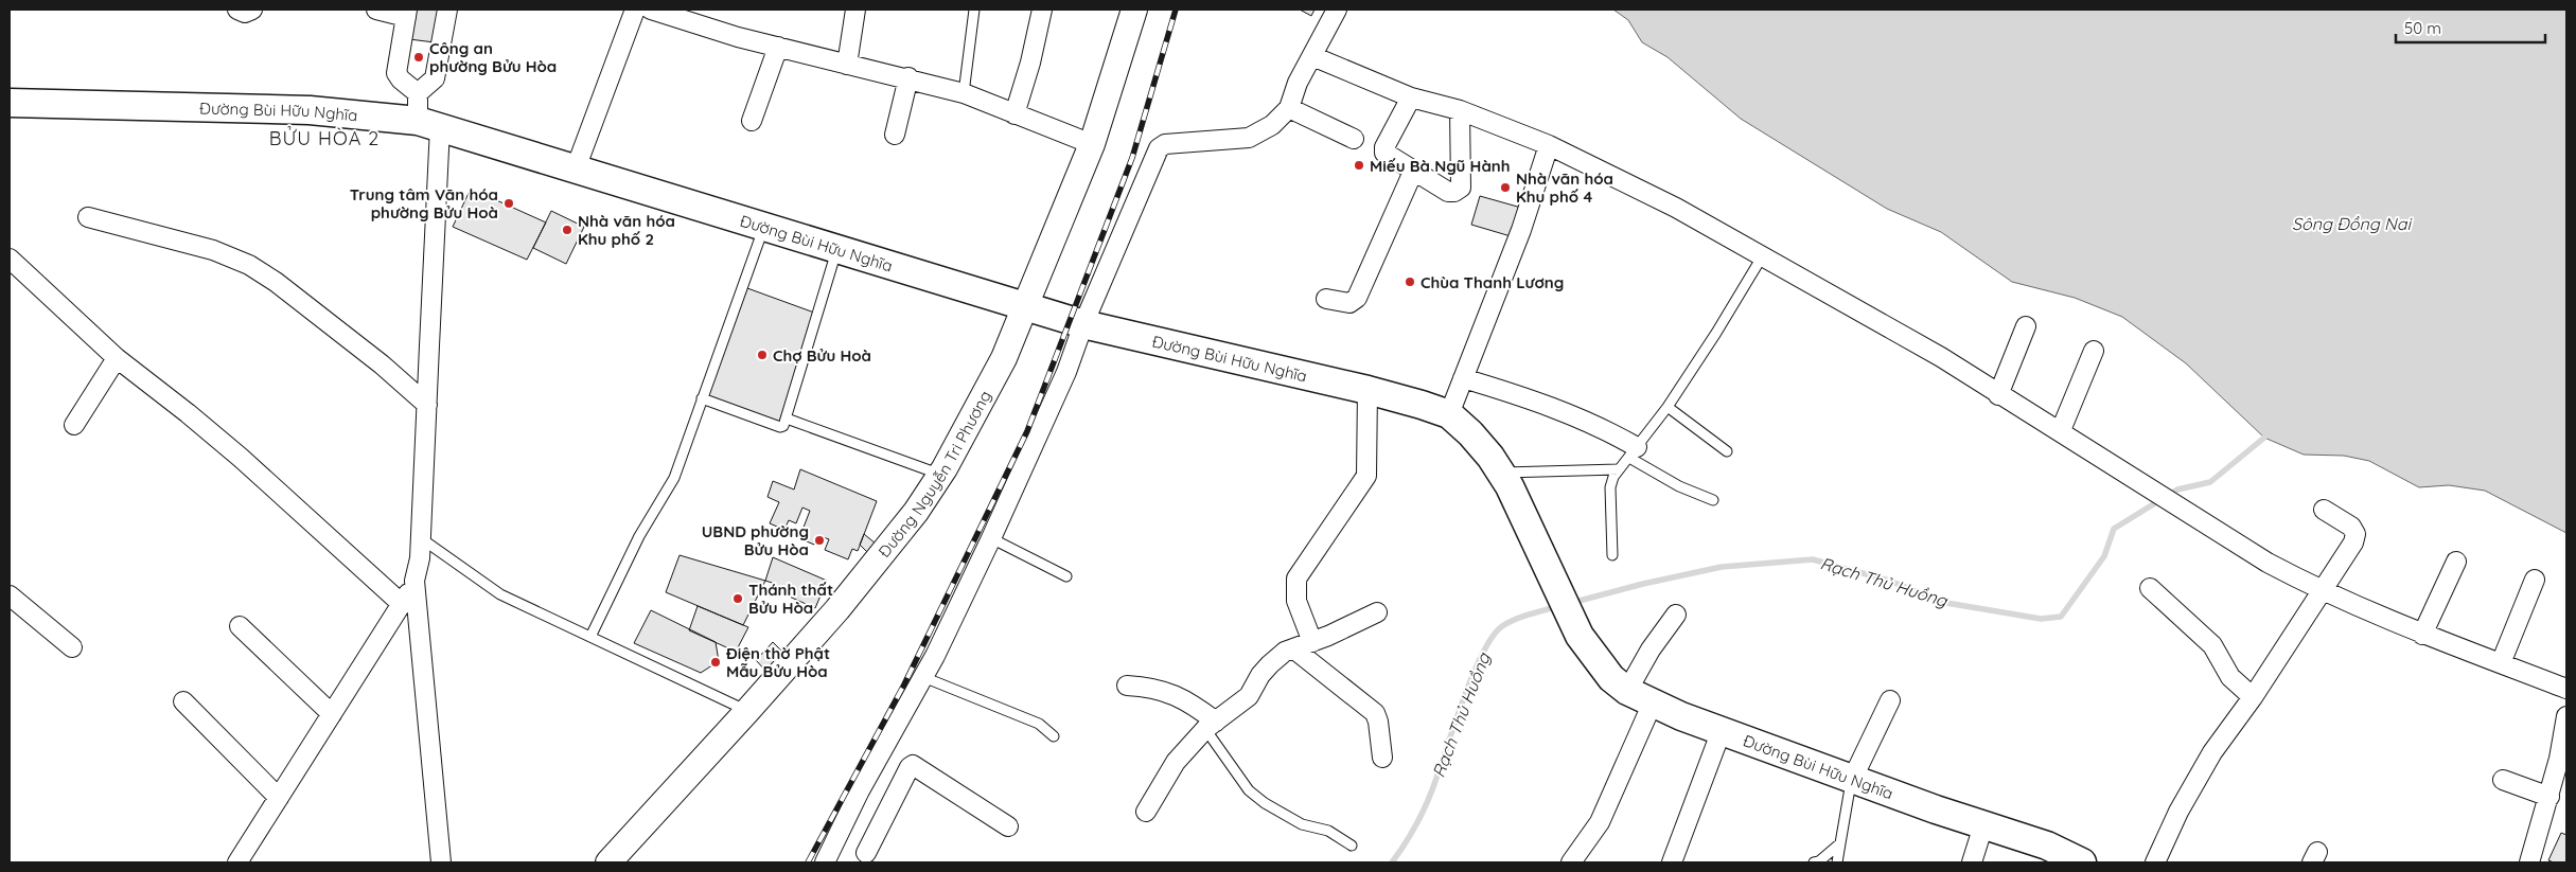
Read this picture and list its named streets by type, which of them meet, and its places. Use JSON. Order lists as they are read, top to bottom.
{
  "streets": {
    "main road": ["Đường Bùi Hữu Nghĩa", "Đường Nguyễn Tri Phương"]
  },
  "crossings": [
    ["Đường Bùi Hữu Nghĩa", "Đường Nguyễn Tri Phương"]
  ],
  "districts": ["BỬU HÒA 2"],
  "water": ["Sông Đồng Nai", "Rạch Thủ Huồng"],
  "places": [
    "Công an phường Bửu Hòa",
    "Miếu Bà Ngũ Hành",
    "Nhà văn hóa Khu phố 4",
    "Trung tâm Văn hóa phường Bửu Hoà",
    "Nhà văn hóa Khu phố 2",
    "Chùa Thanh Lương",
    "Chợ Bửu Hoà",
    "UBND phường Bửu Hòa",
    "Thánh thất Bửu Hòa",
    "Điện thờ Phật Mẫu Bửu Hòa"
  ],
  "scale_bar": "50 m"
}
